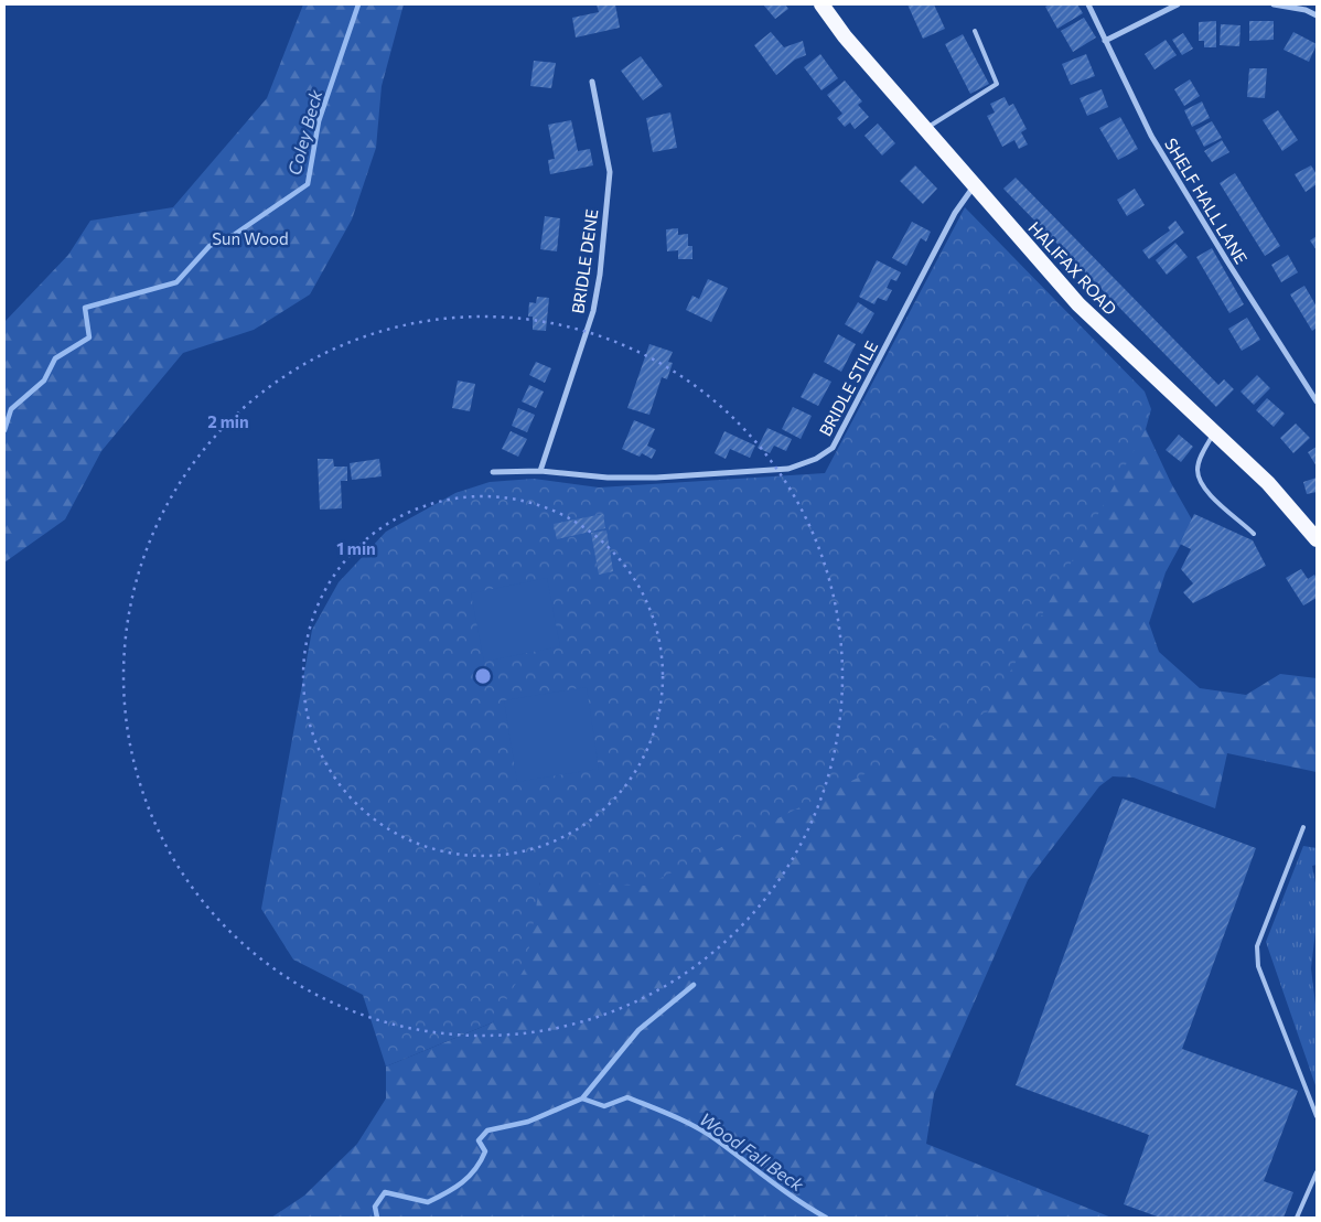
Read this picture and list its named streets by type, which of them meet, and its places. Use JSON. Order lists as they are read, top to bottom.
{
  "streets": {
    "highway": ["HALIFAX ROAD"],
    "street": ["SHELF HALL LANE", "BRIDLE DENE", "BRIDLE STILE"]
  },
  "crossings": [
    ["BRIDLE DENE", "BRIDLE STILE"],
    ["HALIFAX ROAD", "BRIDLE STILE"]
  ],
  "water": ["Coley Beck", "Wood Fall Beck"],
  "parks": ["Sun Wood"],
  "rings": ["2 min", "1 min"]
}
